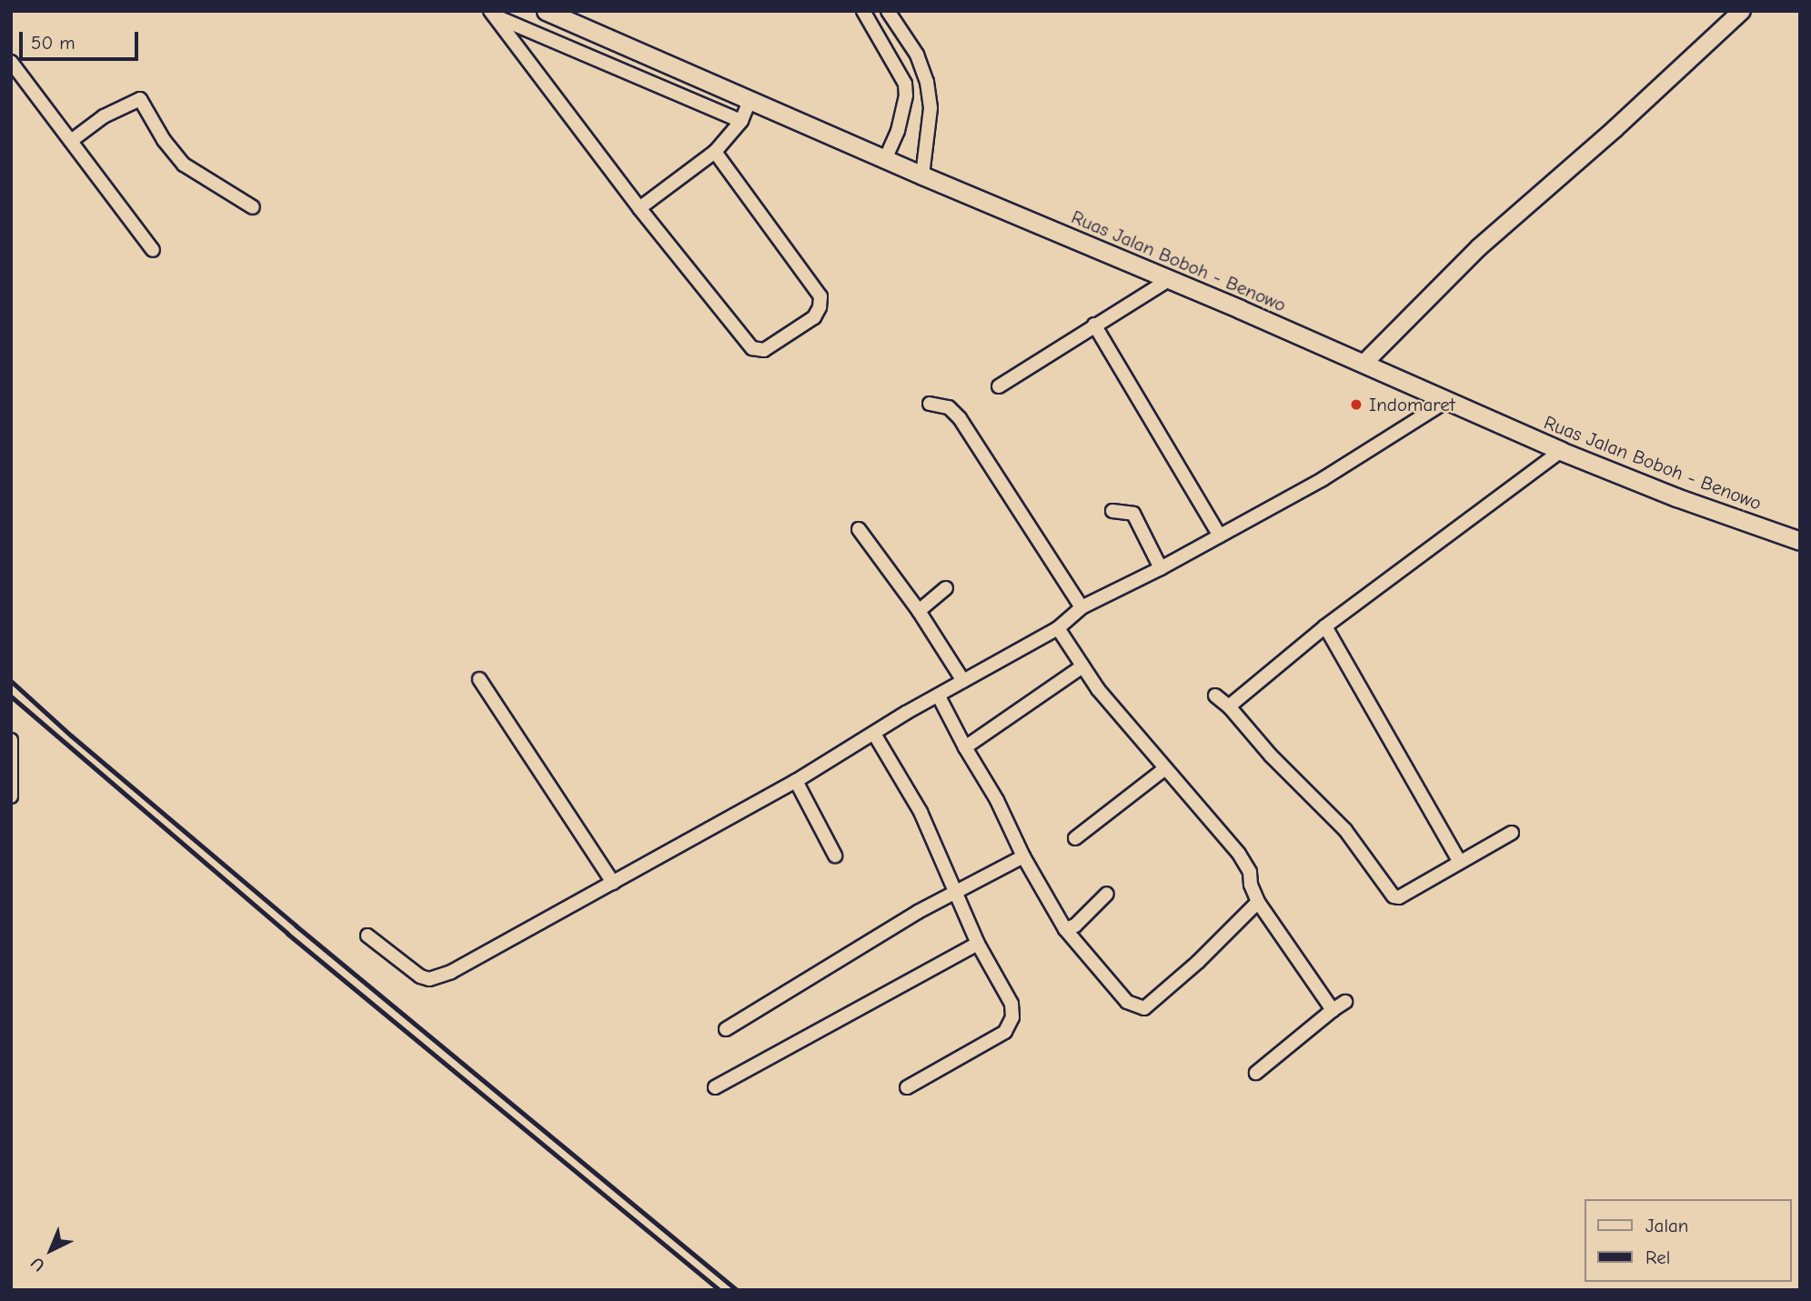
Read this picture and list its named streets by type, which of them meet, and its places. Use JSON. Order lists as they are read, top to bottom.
{
  "streets": {
    "main road": ["Ruas Jalan Boboh - Benowo"]
  },
  "places": ["Indomaret"],
  "legend": ["Jalan", "Rel"],
  "scale_bar": "50 m",
  "north": "bottom left"
}
